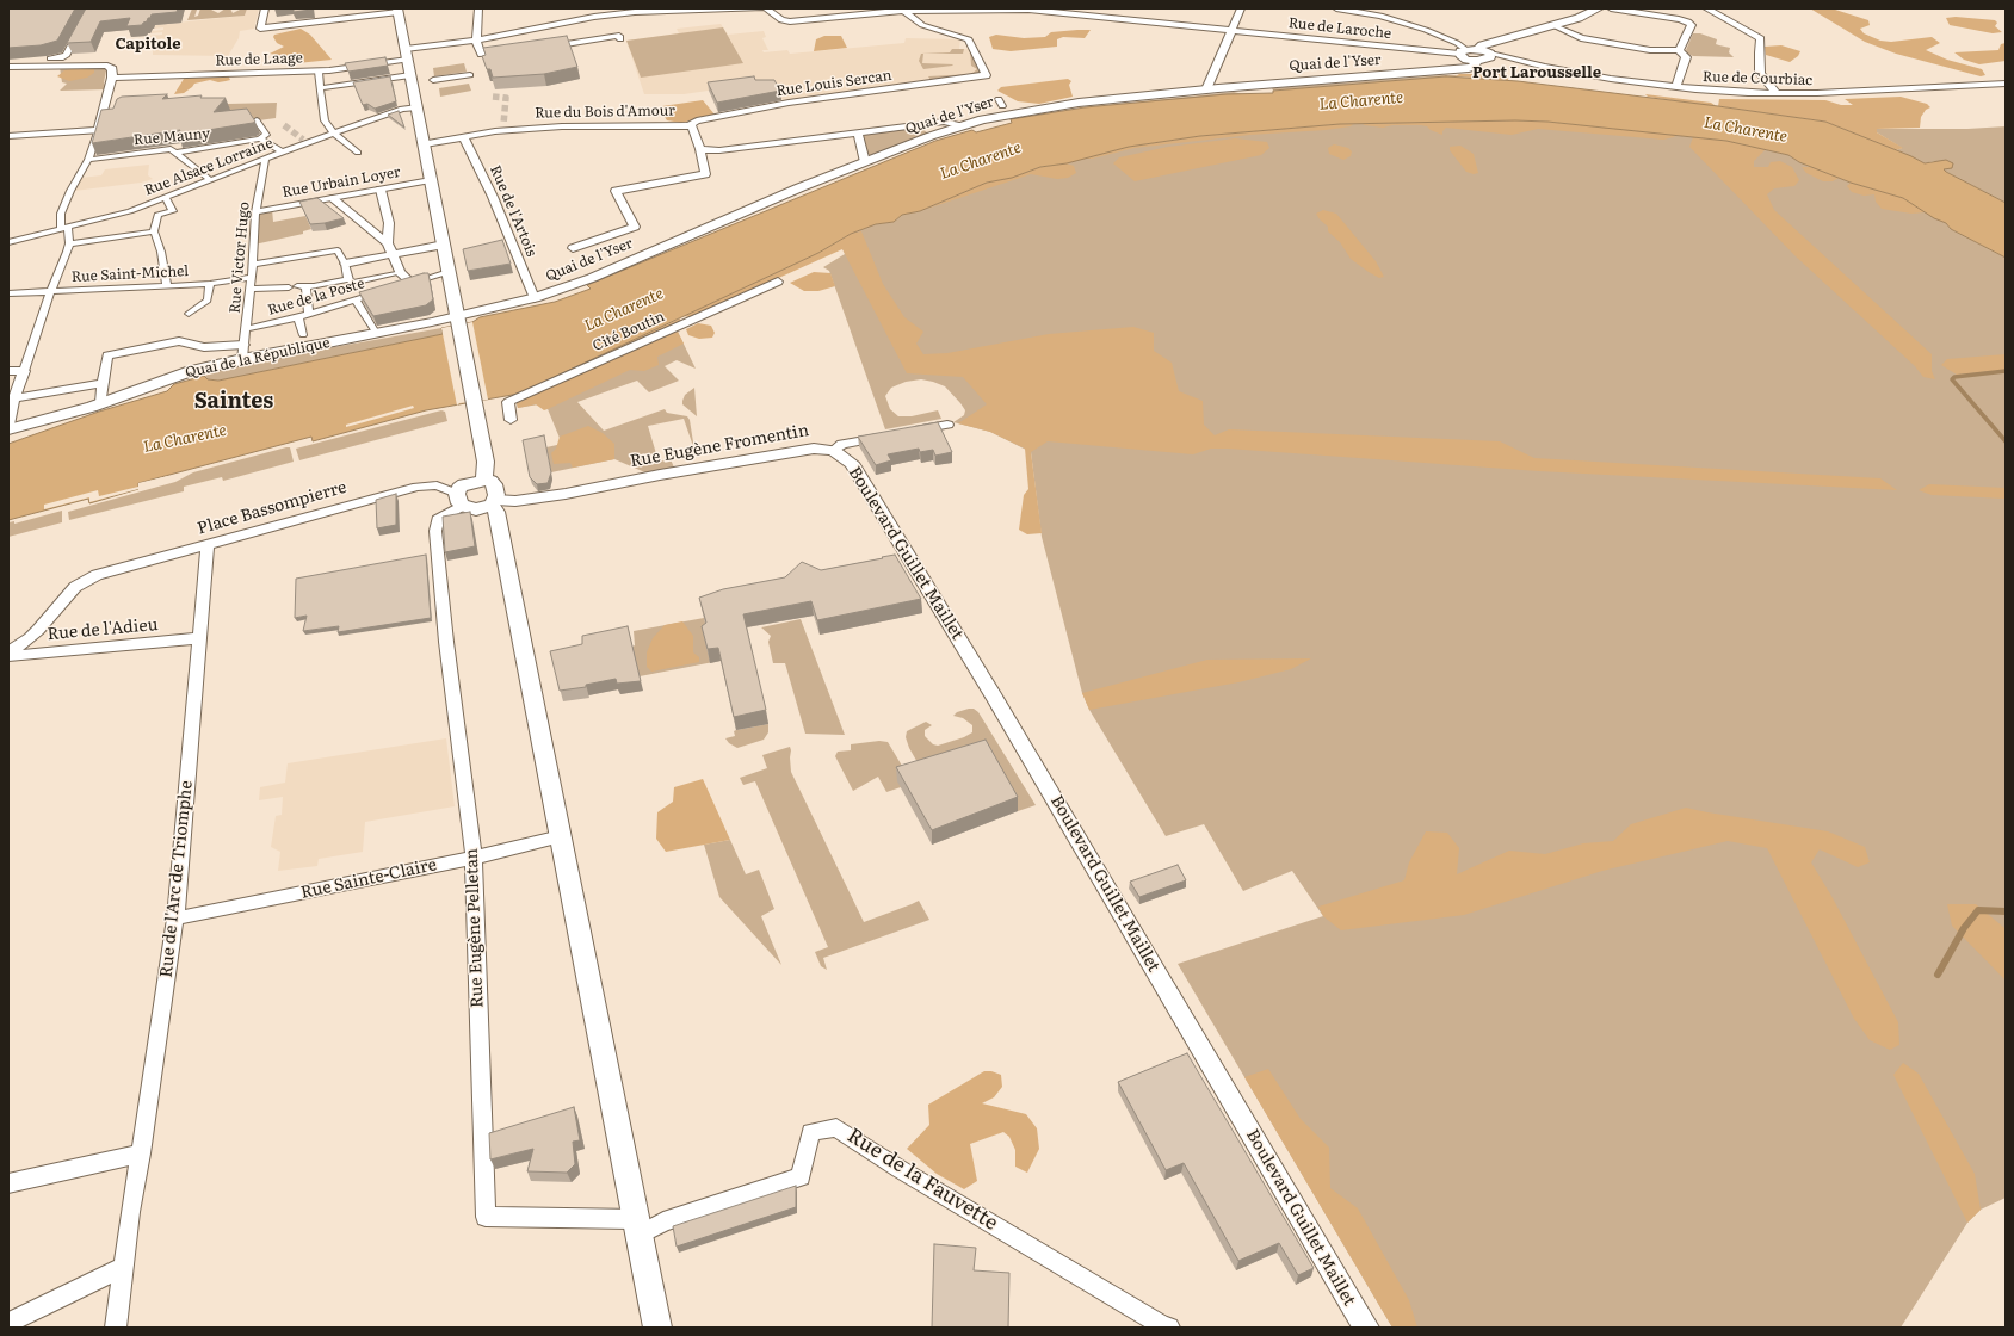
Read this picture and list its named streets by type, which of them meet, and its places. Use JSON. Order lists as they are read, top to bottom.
{
  "streets": {
    "street": [
      "Rue de Laroche",
      "Rue de Laage",
      "Quai de l'Yser",
      "Rue de Courbiac",
      "Rue Louis Sercan",
      "Rue du Bois d'Amour",
      "Rue Mauny",
      "Rue Alsace Lorraine",
      "Rue Urbain Loyer",
      "Rue de l'Artois",
      "Rue Victor Hugo",
      "Rue Saint-Michel",
      "Rue de la Poste",
      "Cité Boutin",
      "Quai de la République",
      "Rue Eugène Fromentin",
      "Place Bassompierre",
      "Boulevard Guillet Maillet",
      "Rue de l'Adieu",
      "Rue de l'Arc de Triomphe",
      "Rue Sainte-Claire",
      "Rue Eugène Pelletan",
      "Rue de la Fauvette"
    ]
  },
  "crossings": [
    ["Rue de Laroche", "Rue Louis Sercan"],
    ["Quai de l'Yser", "Rue de l'Artois"],
    ["Quai de l'Yser", "Quai de la République"],
    ["Rue Louis Sercan", "Rue du Bois d'Amour"],
    ["Rue du Bois d'Amour", "Rue de l'Artois"],
    ["Rue Alsace Lorraine", "Rue Victor Hugo"],
    ["Rue Urbain Loyer", "Rue Victor Hugo"],
    ["Rue Victor Hugo", "Rue Saint-Michel"],
    ["Rue Victor Hugo", "Rue de la Poste"],
    ["Rue Victor Hugo", "Quai de la République"],
    ["Rue Eugène Fromentin", "Place Bassompierre"],
    ["Rue Eugène Fromentin", "Boulevard Guillet Maillet"],
    ["Rue Eugène Fromentin", "Rue Eugène Pelletan"],
    ["Place Bassompierre", "Rue de l'Arc de Triomphe"],
    ["Place Bassompierre", "Rue Eugène Pelletan"],
    ["Rue de l'Adieu", "Rue de l'Arc de Triomphe"],
    ["Rue de l'Arc de Triomphe", "Rue Sainte-Claire"],
    ["Rue Sainte-Claire", "Rue Eugène Pelletan"],
    ["Rue Eugène Pelletan", "Rue de la Fauvette"]
  ],
  "districts": ["Capitole", "Port Larousselle", "Saintes"],
  "water": ["La Charente"]
}
